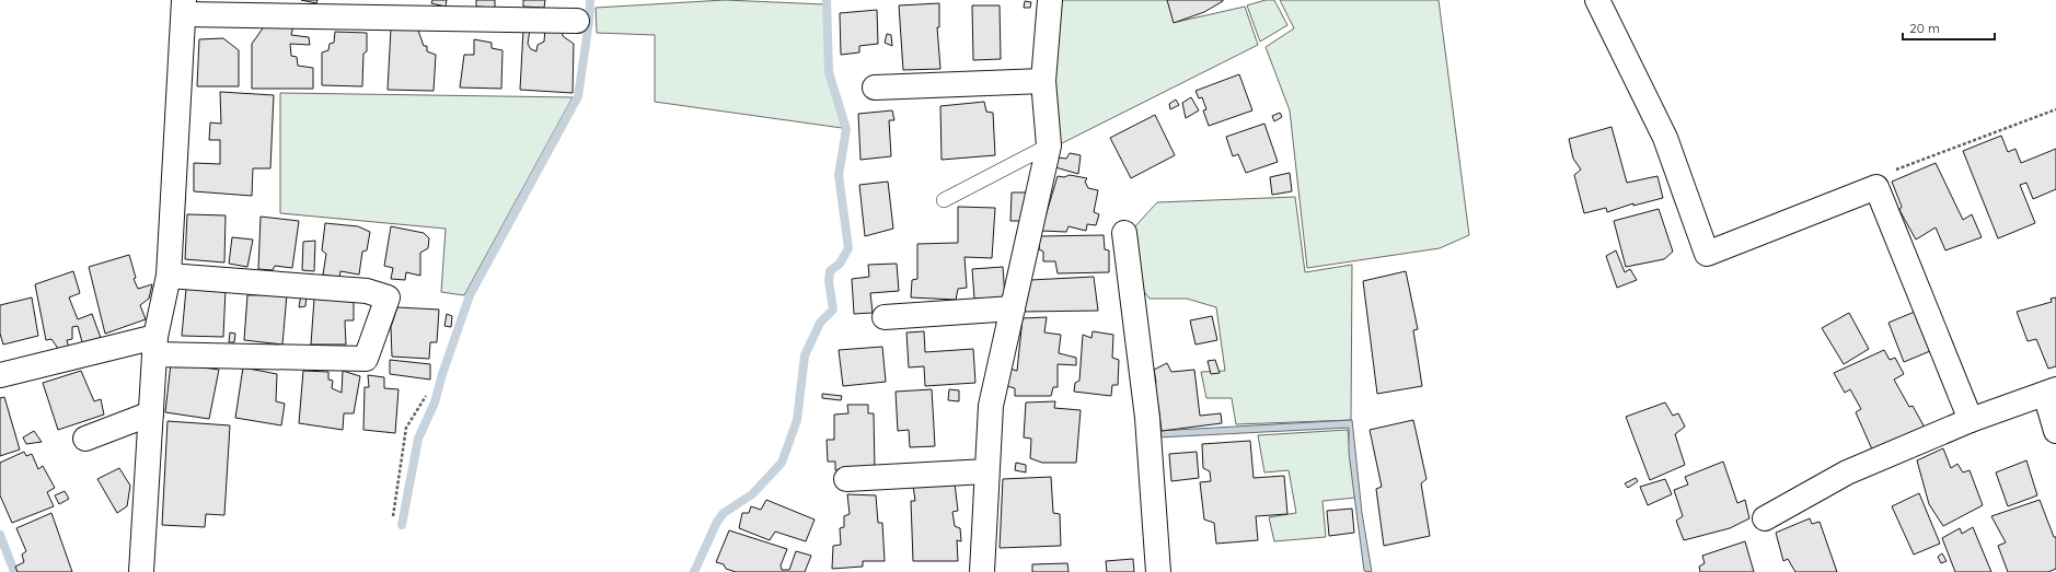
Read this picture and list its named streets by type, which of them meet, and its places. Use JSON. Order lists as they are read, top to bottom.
{
  "scale_bar": "20 m"
}
